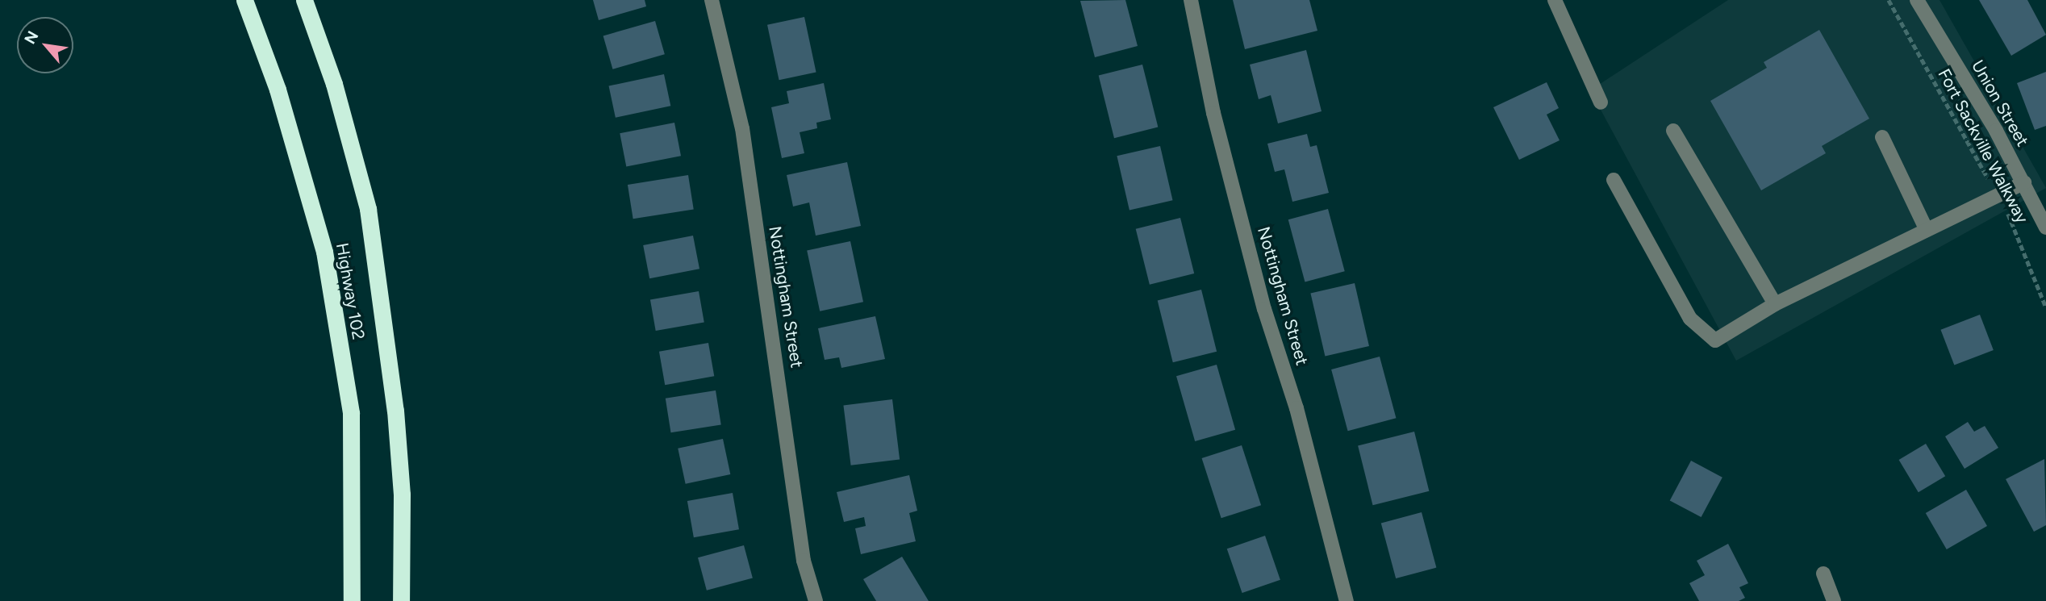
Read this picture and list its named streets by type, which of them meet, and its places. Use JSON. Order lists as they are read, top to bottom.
{
  "streets": {
    "highway": ["Highway 102"],
    "street": ["Union Street", "Nottingham Street"],
    "path": ["Fort Sackville Walkway"]
  },
  "north": "top left"
}
